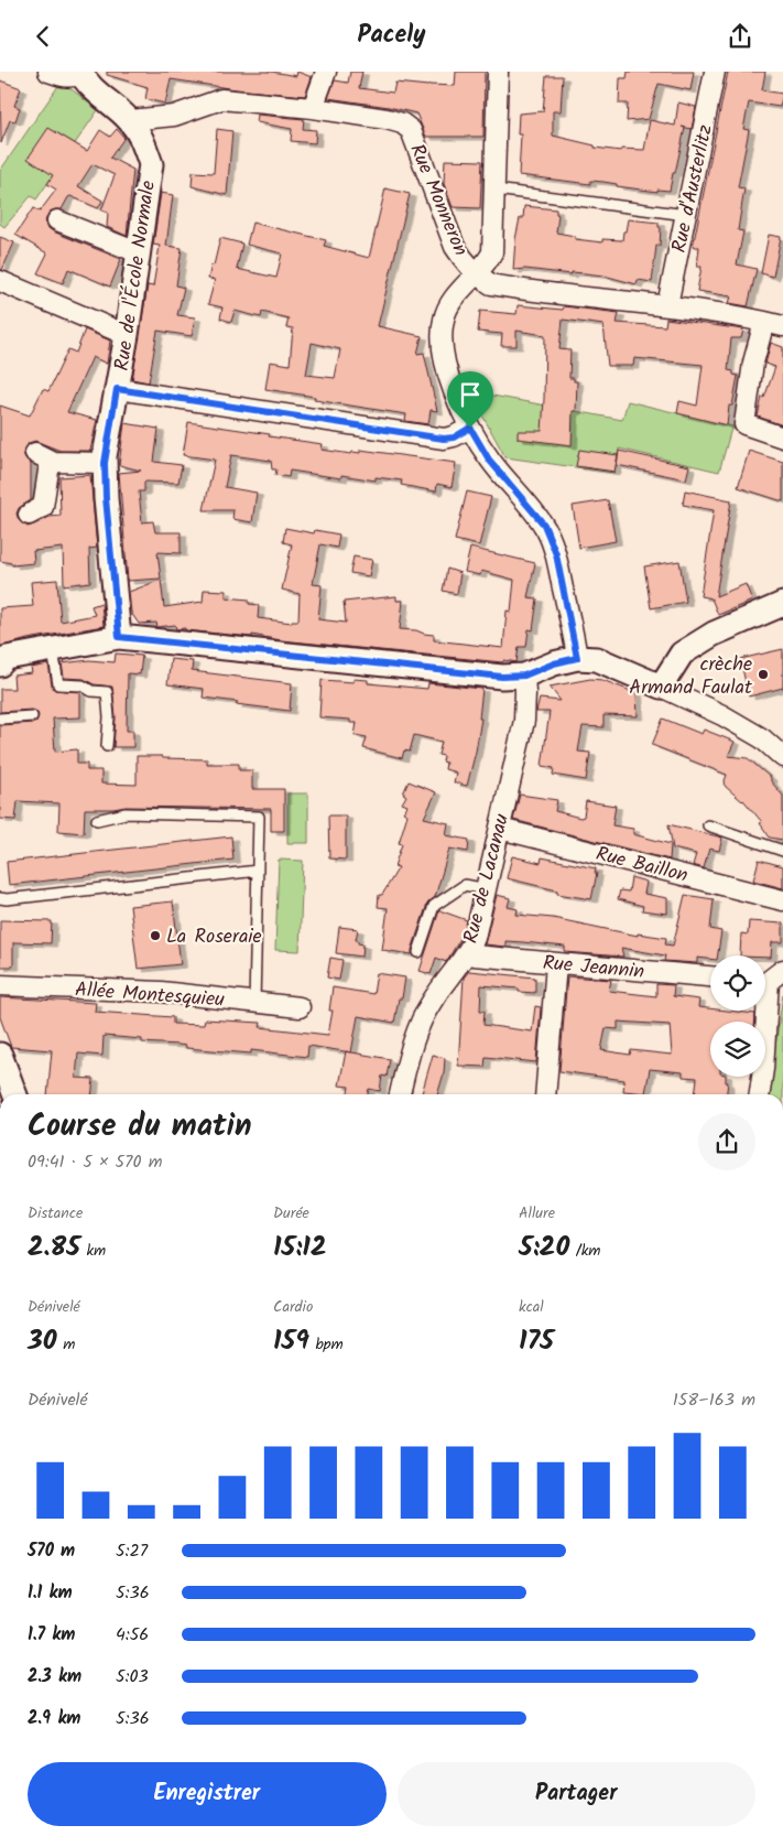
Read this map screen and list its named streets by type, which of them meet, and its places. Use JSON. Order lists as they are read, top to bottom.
{
  "streets": {
    "street": [
      "Rue d'Austerlitz",
      "Rue Monneron",
      "Rue de l'École Normale",
      "Rue Baillon",
      "Rue de Lacanau",
      "Rue Jeannin",
      "Allée Montesquieu"
    ]
  },
  "crossings": [
    ["Rue d'Austerlitz", "Rue Monneron"],
    ["Rue Monneron", "Rue de l'École Normale"],
    ["Rue Baillon", "Rue de Lacanau"],
    ["Rue de Lacanau", "Rue Jeannin"]
  ],
  "places": ["crèche Armand Faulat", "La Roseraie"],
  "page": {
    "header": "Pacely",
    "heading": ["Course du matin", "09:41 · 5 × 570 m"],
    "stats": [
      ["Distance", "2.85 km"],
      ["Durée", "15:12"],
      ["Allure", "5:20 /km"],
      ["Dénivelé", "30 m"],
      ["Cardio", "159 bpm"],
      ["kcal", "175"]
    ],
    "chart": ["Dénivelé", "158–163 m"],
    "list": [
      {
        "name": "570 m",
        "note": "5:27"
      },
      {
        "name": "1.1 km",
        "note": "5:36"
      },
      {
        "name": "1.7 km",
        "note": "4:56"
      },
      {
        "name": "2.3 km",
        "note": "5:03"
      },
      {
        "name": "2.9 km",
        "note": "5:36"
      }
    ],
    "buttons": ["Enregistrer", "Partager"]
  }
}
